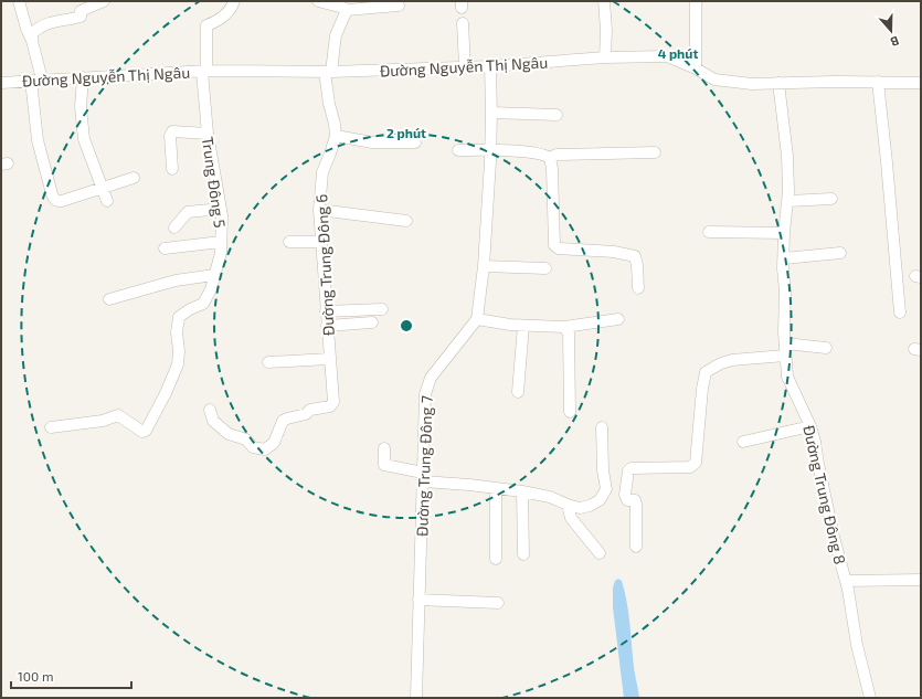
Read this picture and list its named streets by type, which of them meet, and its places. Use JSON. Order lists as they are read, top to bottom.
{
  "streets": {
    "street": [
      "Đường Nguyễn Thị Ngâu",
      "Trung Đông 5",
      "Đường Trung Đông 6",
      "Đường Trung Đông 7",
      "Đường Trung Đông 8"
    ]
  },
  "crossings": [
    ["Đường Nguyễn Thị Ngâu", "Trung Đông 5"],
    ["Đường Nguyễn Thị Ngâu", "Đường Trung Đông 6"],
    ["Đường Nguyễn Thị Ngâu", "Đường Trung Đông 8"]
  ],
  "scale_bar": "100 m",
  "north": "bottom",
  "rings": ["4 phút", "2 phút"]
}
